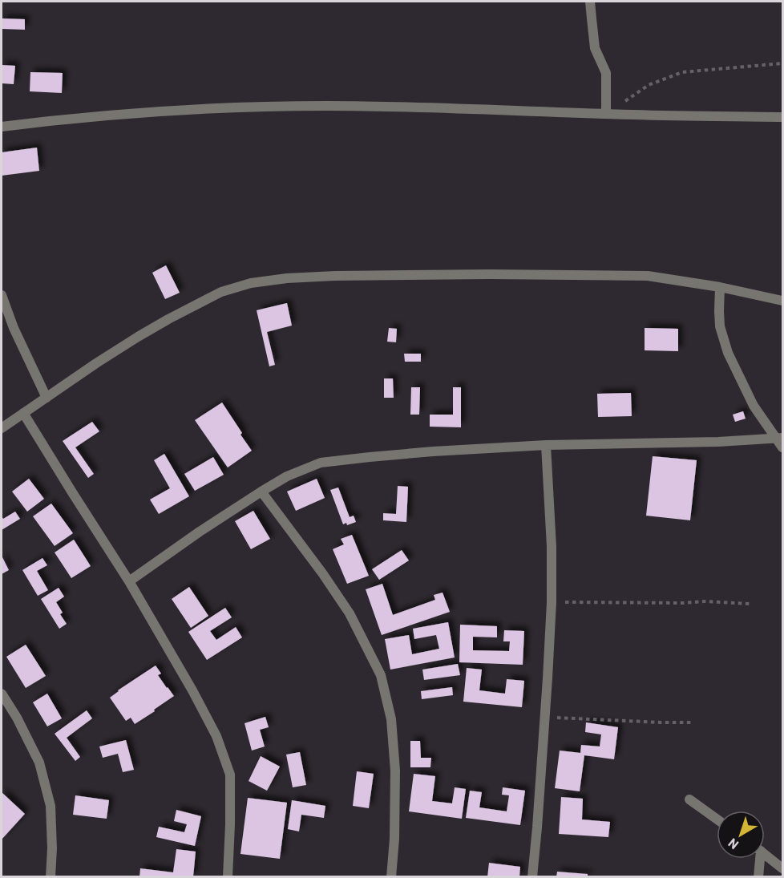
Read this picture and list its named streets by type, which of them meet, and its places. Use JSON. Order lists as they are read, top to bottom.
{
  "north": "bottom left"
}
